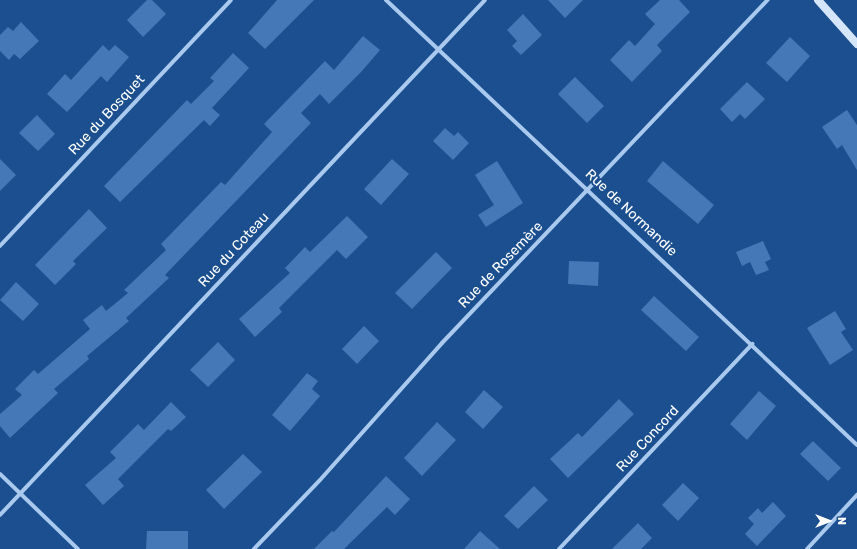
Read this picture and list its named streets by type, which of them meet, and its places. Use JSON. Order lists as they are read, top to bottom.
{
  "streets": {
    "street": [
      "Rue du Bosquet",
      "Rue de Normandie",
      "Rue du Coteau",
      "Rue de Rosemère",
      "Rue Concord"
    ]
  },
  "crossings": [
    ["Rue de Normandie", "Rue du Coteau"],
    ["Rue de Normandie", "Rue de Rosemère"],
    ["Rue de Normandie", "Rue Concord"]
  ],
  "north": "right"
}
